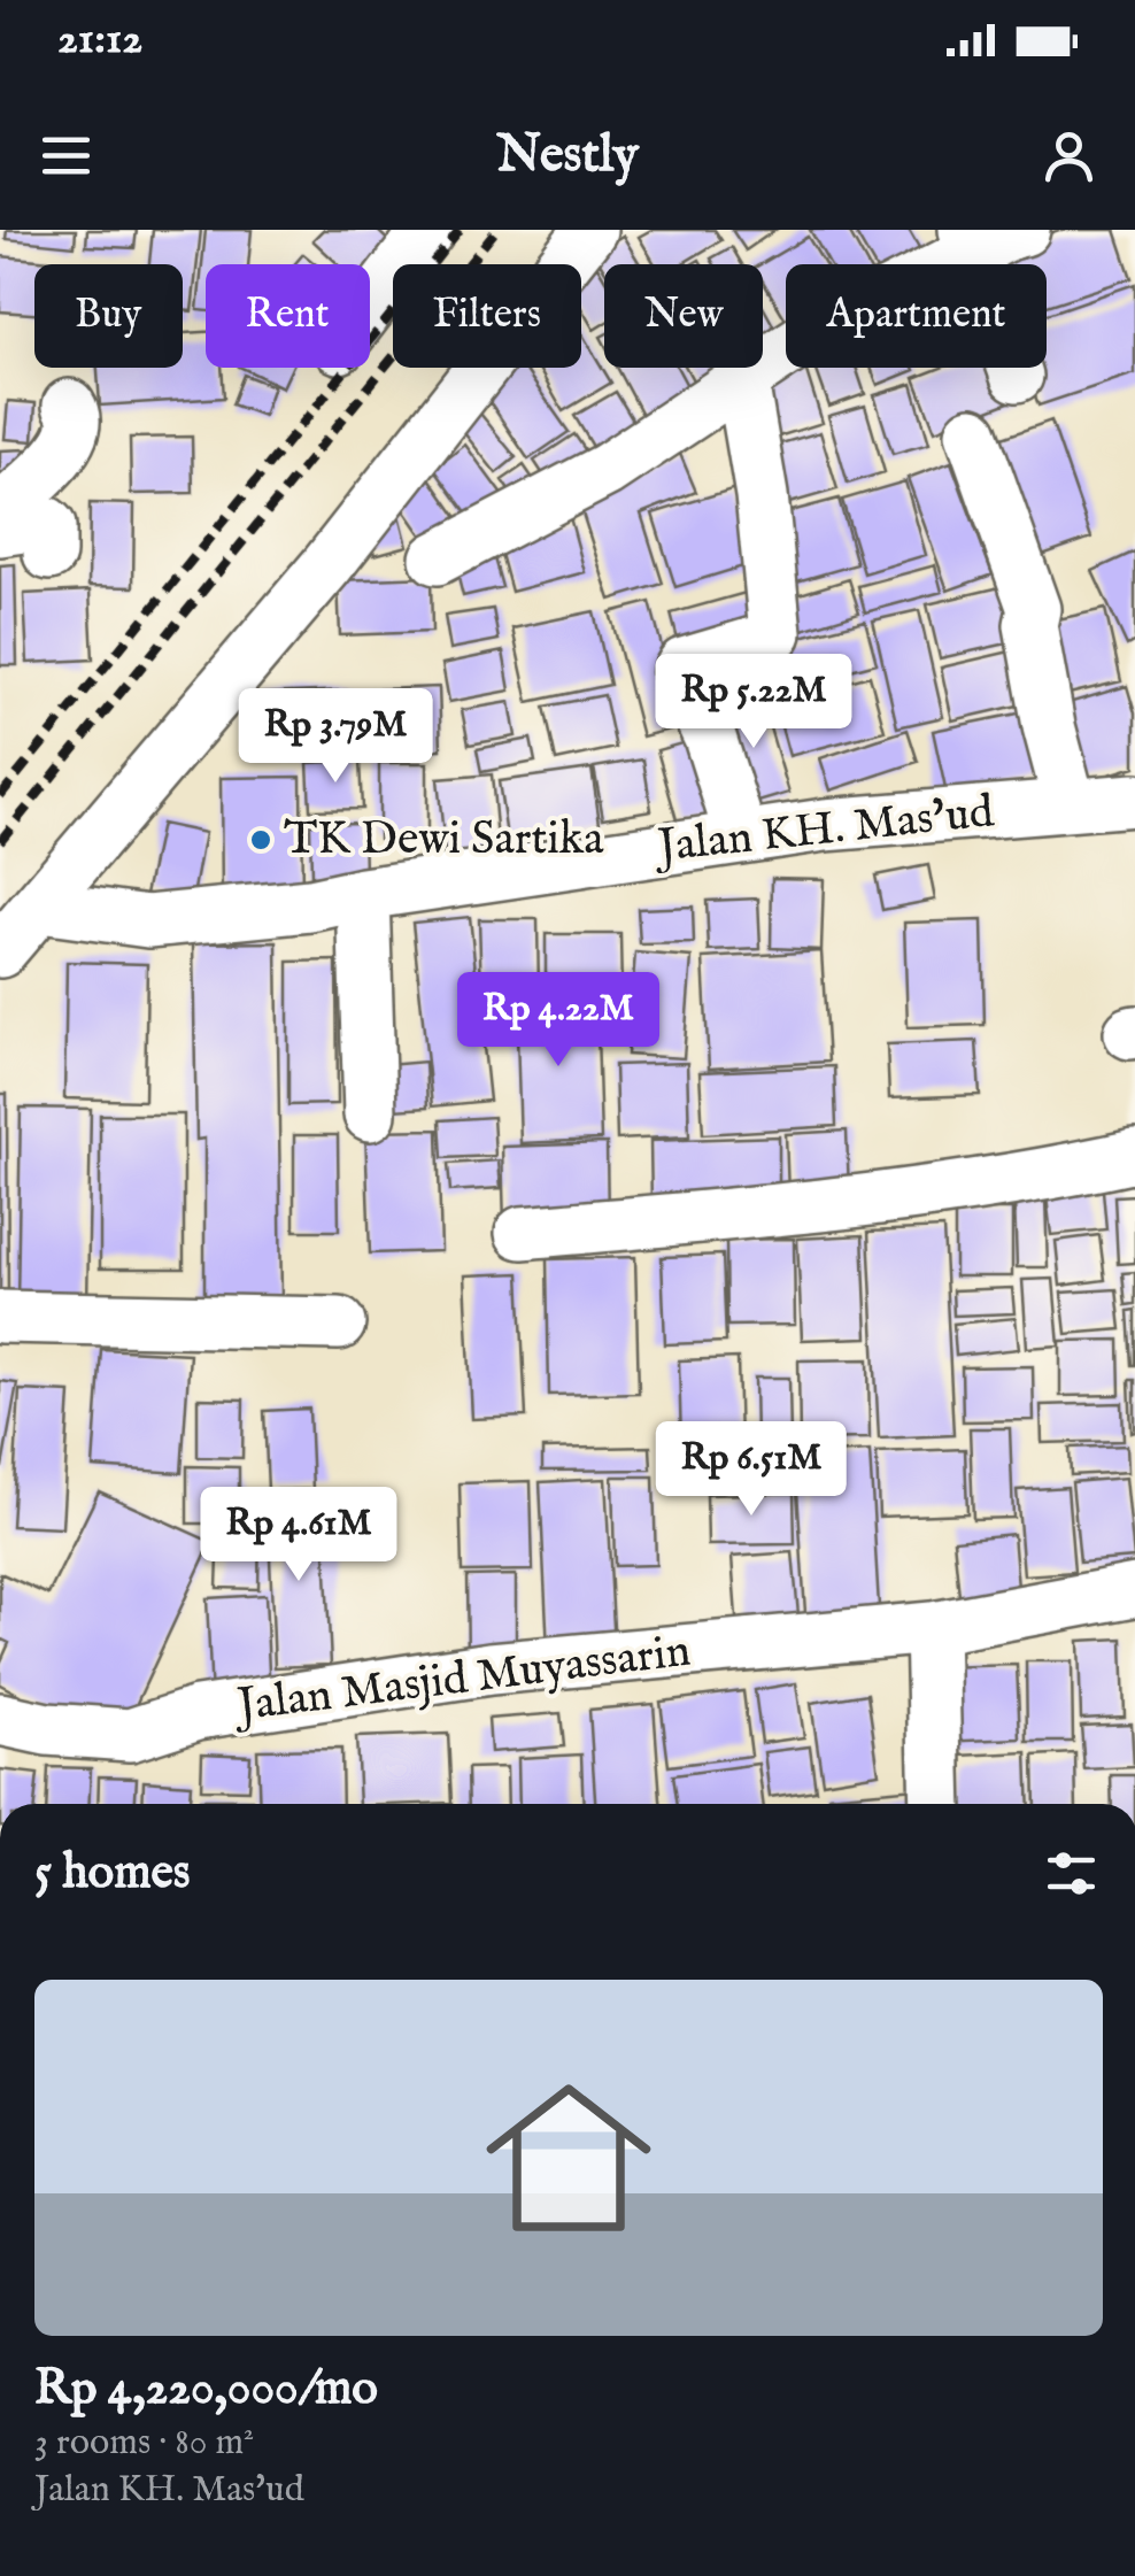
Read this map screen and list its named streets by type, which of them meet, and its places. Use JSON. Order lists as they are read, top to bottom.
{
  "streets": {
    "street": ["Jalan KH. Mas'ud", "Jalan Masjid Muyassarin"]
  },
  "places": ["TK Dewi Sartika"],
  "page": {
    "status": "21:12",
    "header": "Nestly",
    "chip": [
      "Buy",
      "Rent",
      "Filters",
      "New",
      "Apartment"
    ],
    "price": [
      "Rp 5.22M",
      "Rp 3.79M",
      "Rp 4.22M",
      "Rp 6.51M",
      "Rp 4.61M"
    ],
    "heading": "5 homes",
    "list": [
      {
        "name": "Rp 4,220,000/mo",
        "note": "3 rooms · 80 m² · Jalan KH. Mas'ud"
      }
    ]
  }
}
